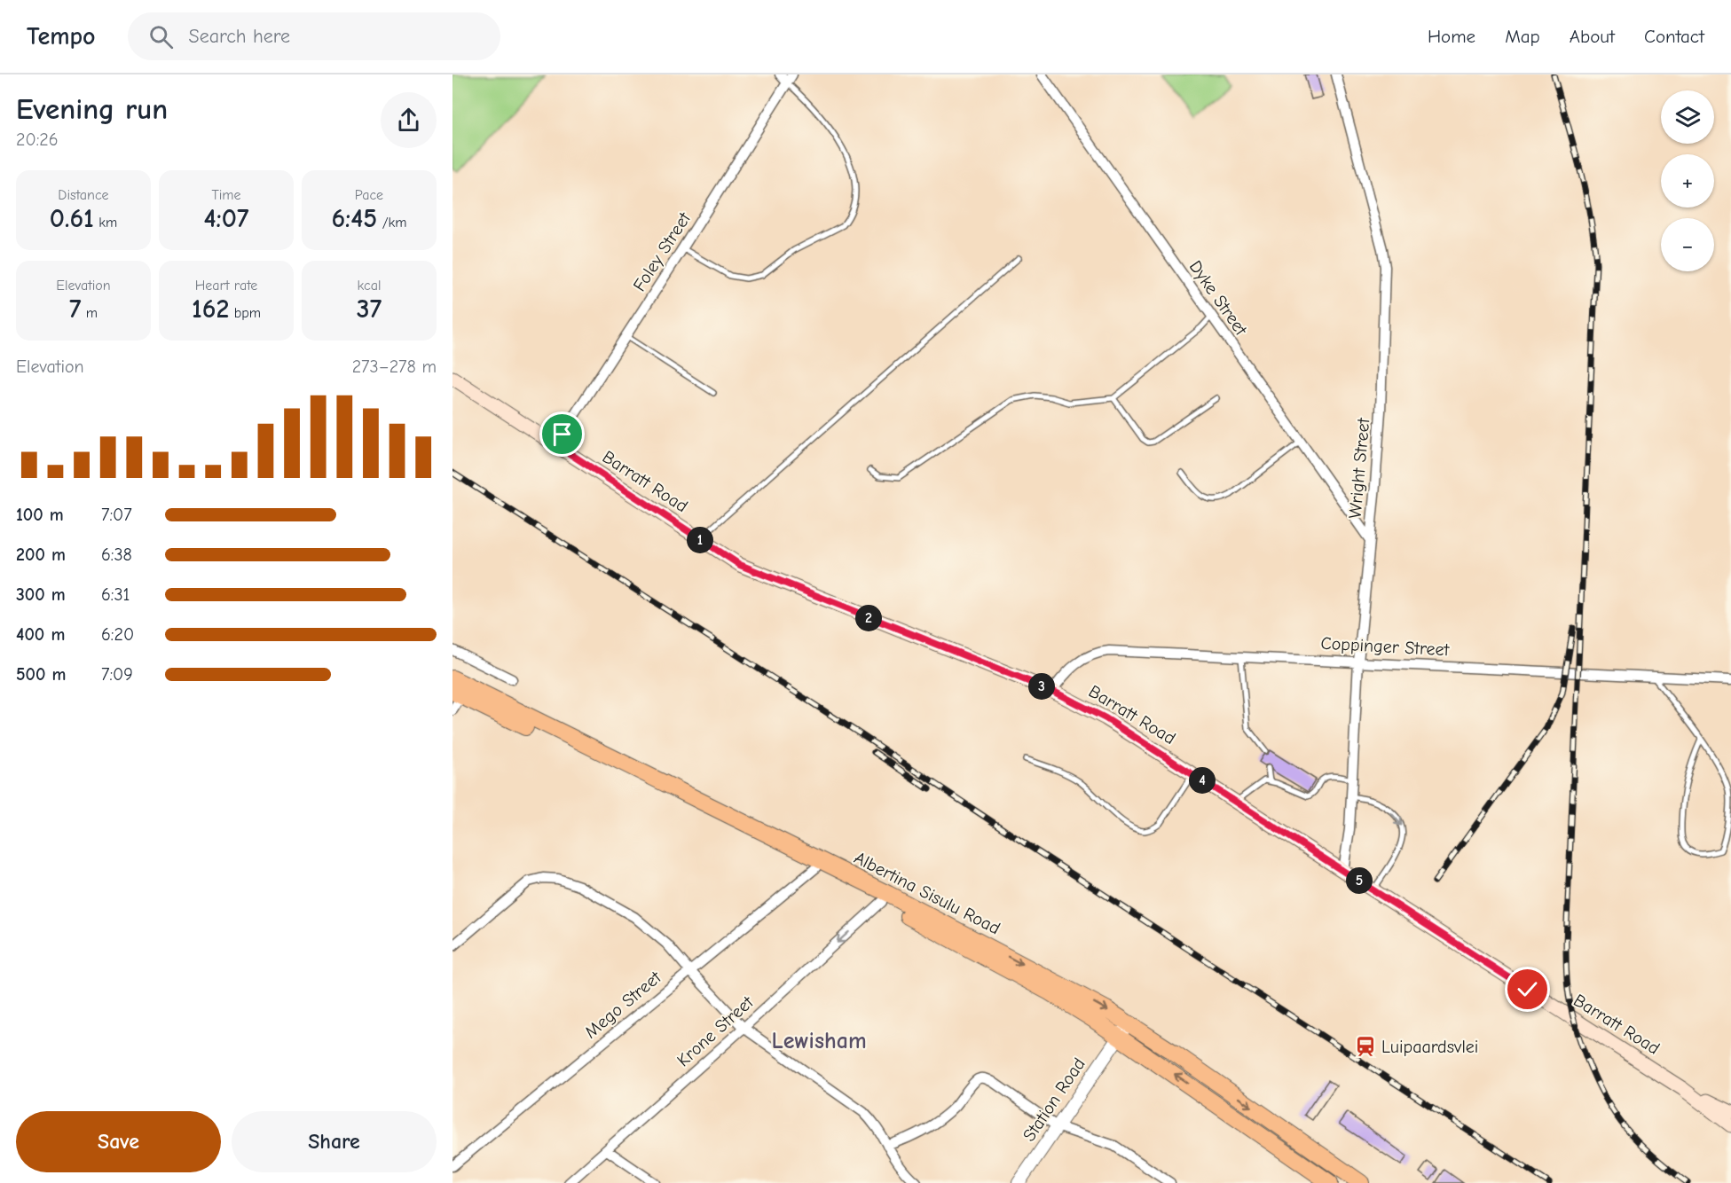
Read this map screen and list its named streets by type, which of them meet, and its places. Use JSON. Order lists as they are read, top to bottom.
{
  "streets": {
    "main road": ["Barratt Road", "Albertina Sisulu Road"],
    "street": [
      "Foley Street",
      "Dyke Street",
      "Wright Street",
      "Coppinger Street",
      "Mego Street",
      "Krone Street",
      "Station Road"
    ]
  },
  "crossings": [
    ["Foley Street", "Barratt Road"],
    ["Dyke Street", "Wright Street"],
    ["Wright Street", "Barratt Road"],
    ["Wright Street", "Coppinger Street"],
    ["Barratt Road", "Coppinger Street"],
    ["Albertina Sisulu Road", "Mego Street"],
    ["Albertina Sisulu Road", "Krone Street"],
    ["Albertina Sisulu Road", "Station Road"]
  ],
  "one_way": ["Krone Street"],
  "districts": ["Lewisham"],
  "places": {
    "station": ["Luipaardsvlei"]
  },
  "page": {
    "header": "Tempo",
    "search": "Search here",
    "nav": [
      "Home",
      "Map",
      "About",
      "Contact"
    ],
    "heading": ["Evening run", "20:26"],
    "map_buttons": ["+", "−"],
    "stats": [
      ["Distance", "0.61 km"],
      ["Time", "4:07"],
      ["Pace", "6:45 /km"],
      ["Elevation", "7 m"],
      ["Heart rate", "162 bpm"],
      ["kcal", "37"]
    ],
    "chart": ["Elevation", "273–278 m"],
    "list": [
      {
        "name": "100 m",
        "note": "7:07"
      },
      {
        "name": "200 m",
        "note": "6:38"
      },
      {
        "name": "300 m",
        "note": "6:31"
      },
      {
        "name": "400 m",
        "note": "6:20"
      },
      {
        "name": "500 m",
        "note": "7:09"
      }
    ],
    "pins": [
      "1",
      "2",
      "3",
      "4",
      "5"
    ],
    "buttons": ["Save", "Share"]
  }
}
